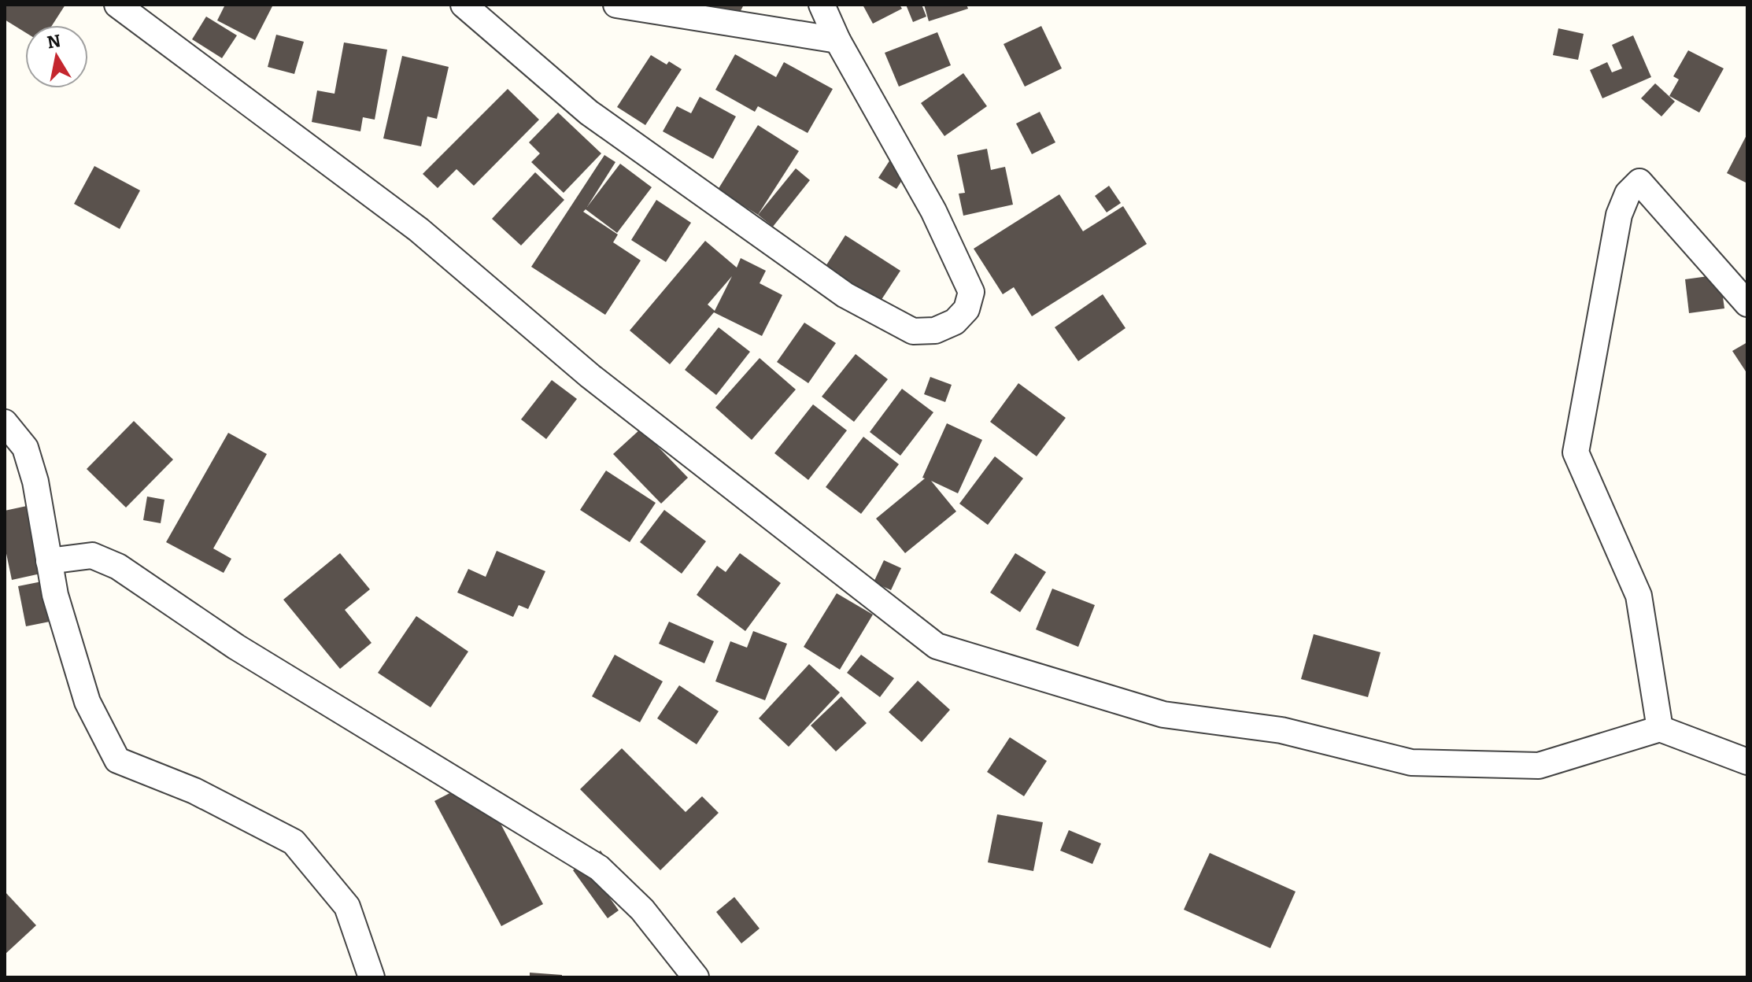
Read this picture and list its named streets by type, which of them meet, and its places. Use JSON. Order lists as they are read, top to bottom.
{
  "north": "top"
}
